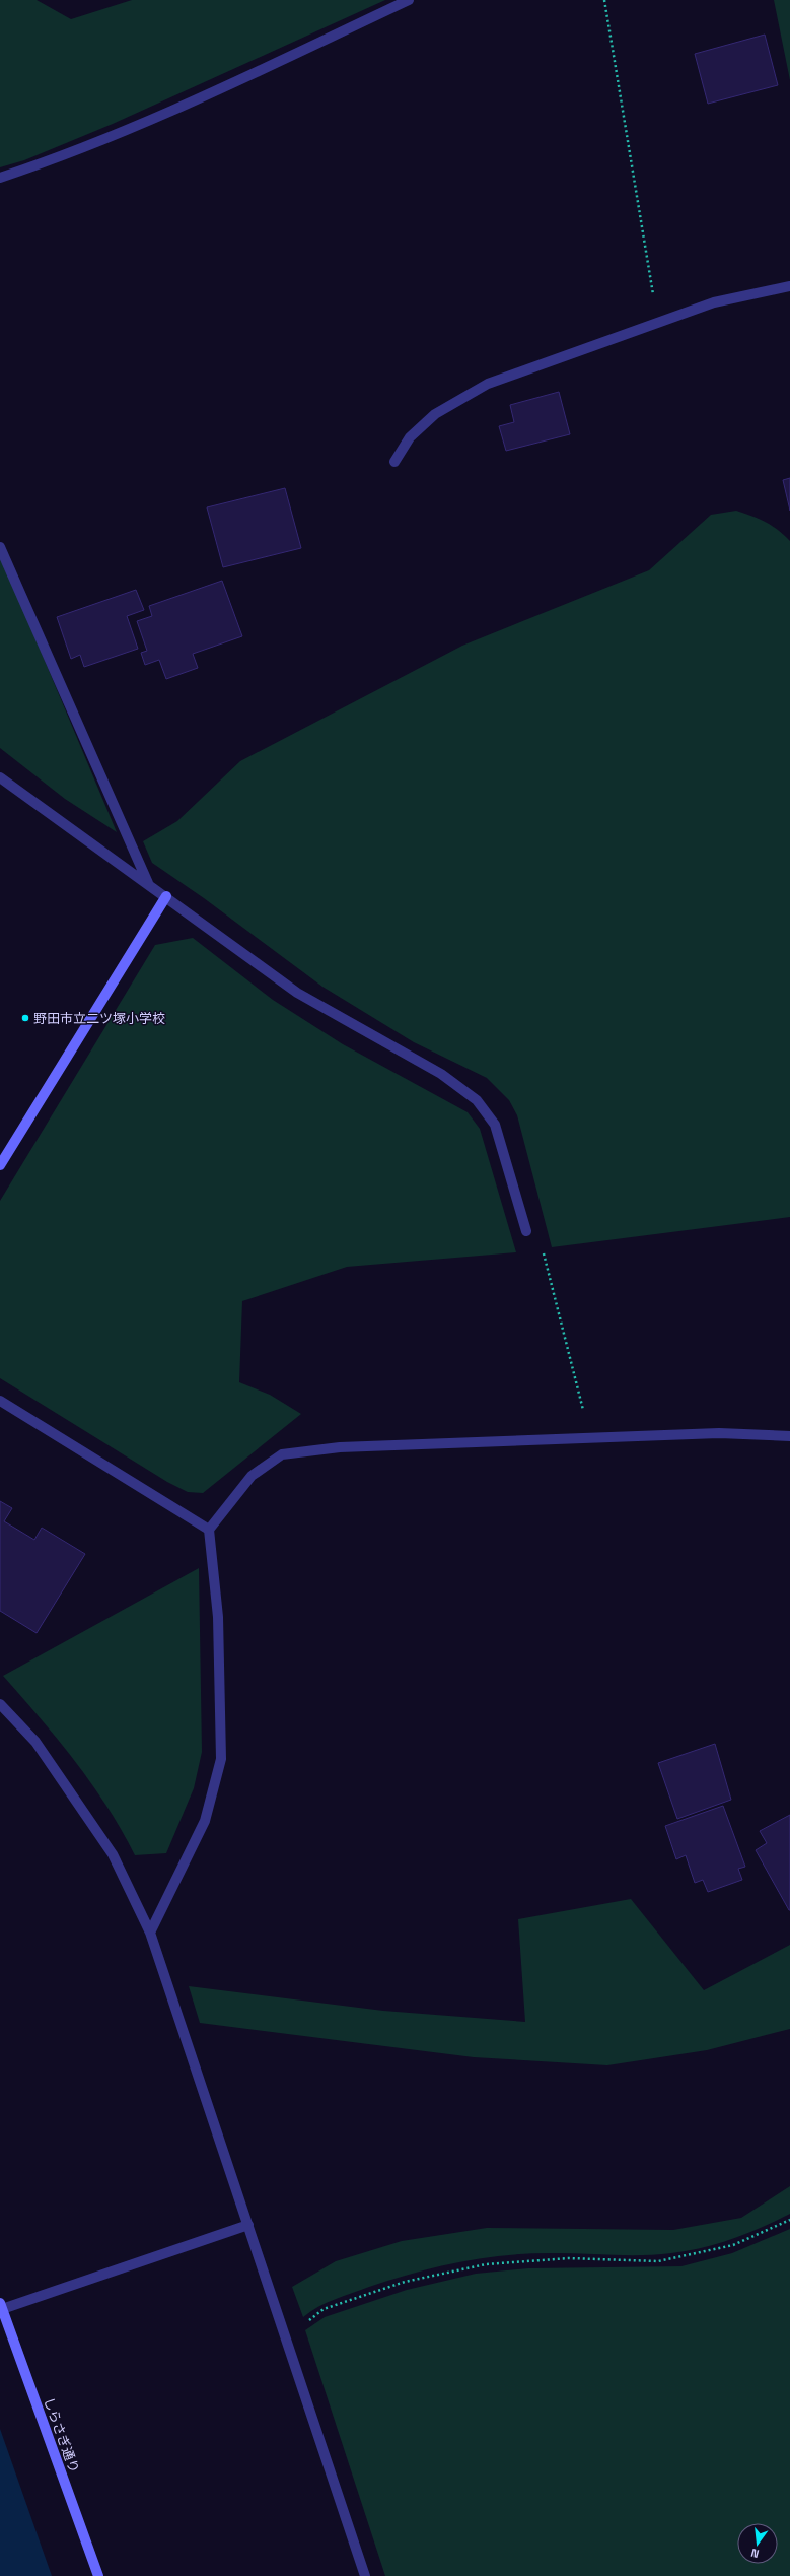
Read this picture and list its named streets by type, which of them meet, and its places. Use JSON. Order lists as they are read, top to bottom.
{
  "streets": {
    "street": ["しらさぎ通り"]
  },
  "places": ["野田市立二ツ塚小学校"],
  "north": "bottom"
}
